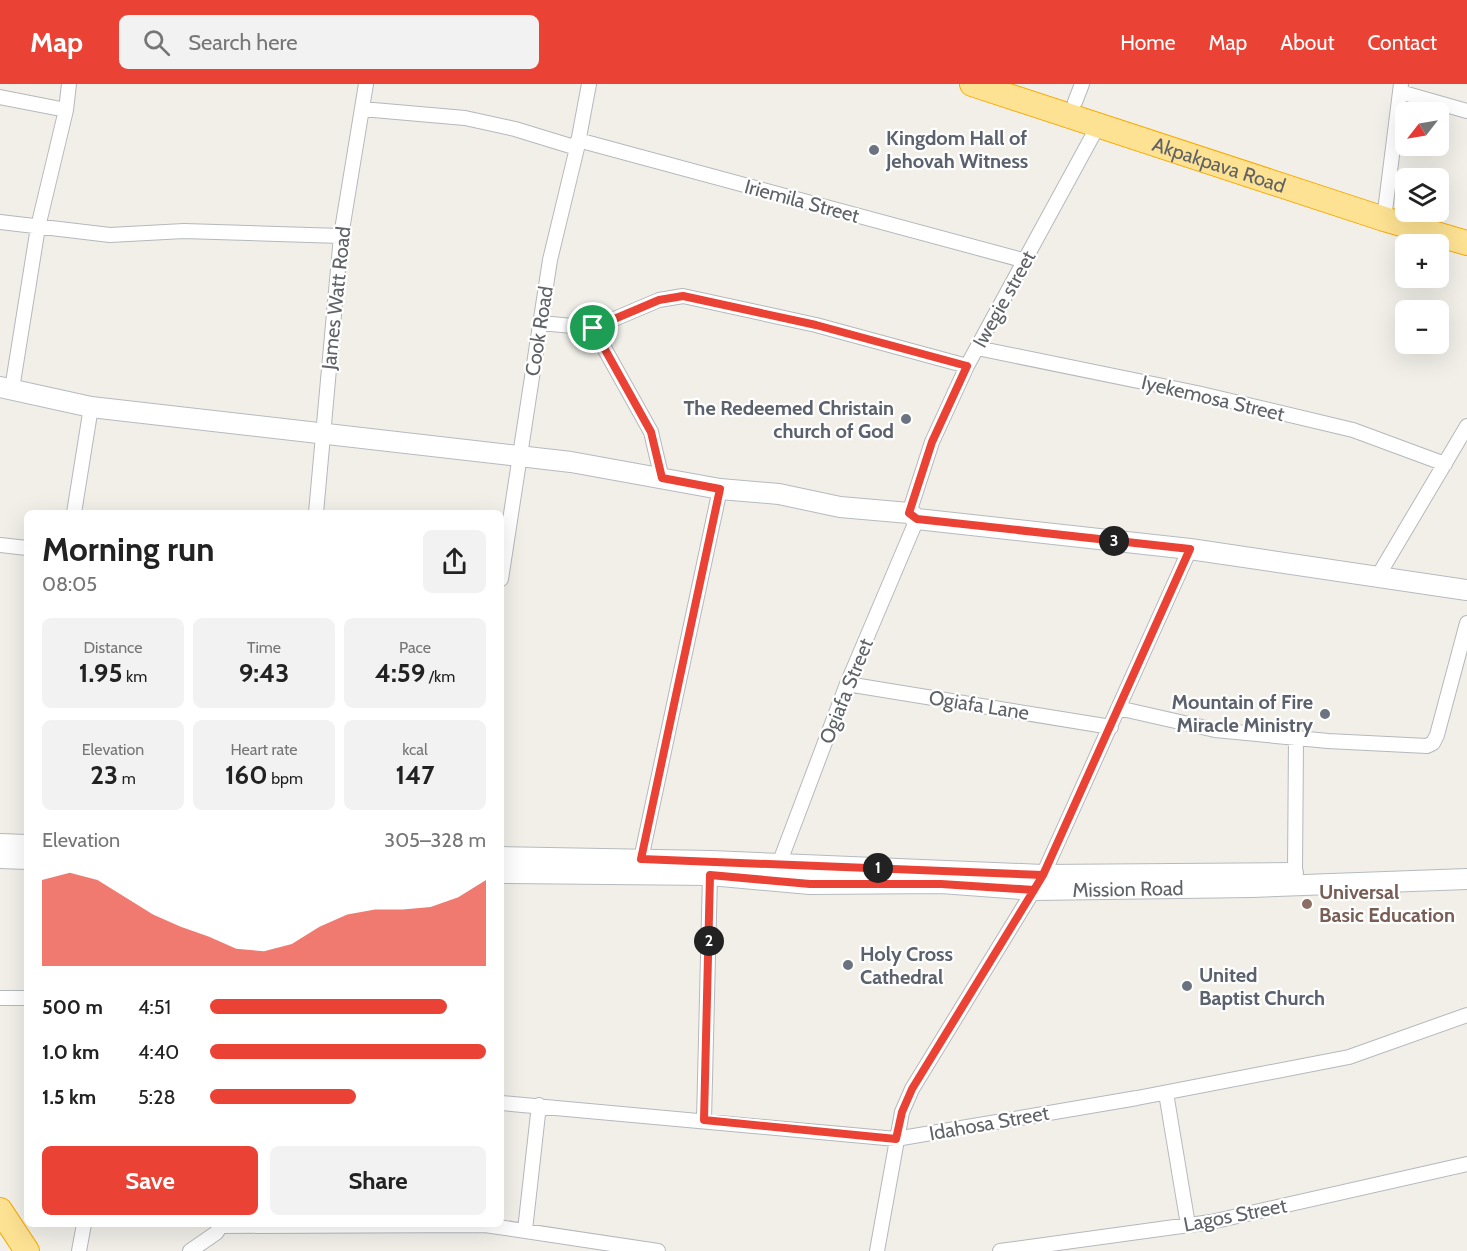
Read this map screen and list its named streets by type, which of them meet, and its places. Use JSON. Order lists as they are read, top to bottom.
{
  "streets": {
    "highway": ["Akpakpava Road"],
    "street": [
      "Iriemila Street",
      "James Watt Road",
      "Iwegie street",
      "Cook Road",
      "Iyekemosa Street",
      "Ogiafa Street",
      "Ogiafa Lane",
      "Mission Road",
      "Idahosa Street",
      "Lagos Street"
    ]
  },
  "crossings": [
    ["Akpakpava Road", "Iwegie street"],
    ["Iriemila Street", "James Watt Road"],
    ["Iriemila Street", "Iwegie street"],
    ["Iriemila Street", "Cook Road"],
    ["Iwegie street", "Iyekemosa Street"],
    ["Iwegie street", "Ogiafa Street"],
    ["Ogiafa Street", "Ogiafa Lane"],
    ["Ogiafa Street", "Mission Road"]
  ],
  "places": [
    "Kingdom Hall of Jehovah Witness",
    "The Redeemed Christain church of God",
    "Mountain of Fire Miracle Ministry",
    "Universal Basic Education",
    "Holy Cross Cathedral",
    "United Baptist Church"
  ],
  "north": "bottom left",
  "page": {
    "header": "Map",
    "search": "Search here",
    "nav": [
      "Home",
      "Map",
      "About",
      "Contact"
    ],
    "map_buttons": ["+", "−"],
    "heading": ["Morning run", "08:05"],
    "pins": ["3", "1", "2"],
    "stats": [
      ["Distance", "1.95 km"],
      ["Time", "9:43"],
      ["Pace", "4:59 /km"],
      ["Elevation", "23 m"],
      ["Heart rate", "160 bpm"],
      ["kcal", "147"]
    ],
    "chart": ["Elevation", "305–328 m"],
    "list": [
      {
        "name": "500 m",
        "note": "4:51"
      },
      {
        "name": "1.0 km",
        "note": "4:40"
      },
      {
        "name": "1.5 km",
        "note": "5:28"
      }
    ],
    "buttons": ["Save", "Share"]
  }
}
